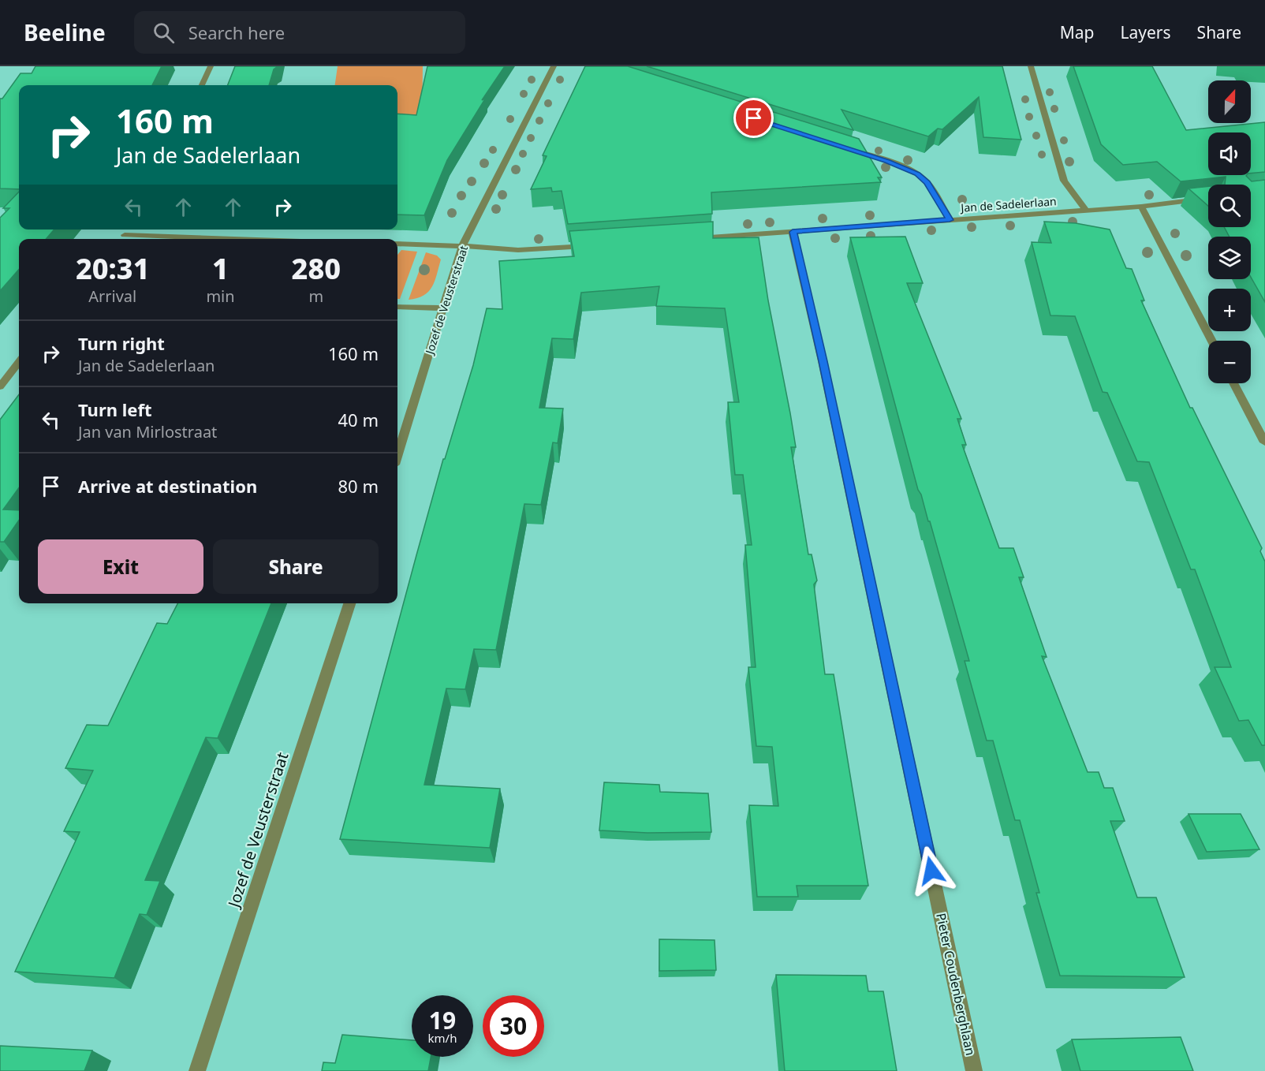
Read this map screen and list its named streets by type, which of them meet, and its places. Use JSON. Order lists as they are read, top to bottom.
{
  "streets": {
    "street": ["Jan de Sadelerlaan", "Jozef de Veusterstraat", "Pieter Coudenberghlaan"]
  },
  "crossings": [
    ["Jan de Sadelerlaan", "Pieter Coudenberghlaan"]
  ],
  "north": "top",
  "page": {
    "header": "Beeline",
    "search": "Search here",
    "nav": ["Map", "Layers", "Share"],
    "map_buttons": ["+", "−"],
    "turn": ["160 m", "Jan de Sadelerlaan"],
    "eta": [
      "20:31",
      "Arrival",
      "1",
      "min",
      "280",
      "m"
    ],
    "list": [
      {
        "name": "Turn right",
        "note": "Jan de Sadelerlaan",
        "value": "160 m"
      },
      {
        "name": "Turn left",
        "note": "Jan van Mirlostraat",
        "value": "40 m"
      },
      {
        "name": "Arrive at destination",
        "value": "80 m"
      }
    ],
    "buttons": ["Exit", "Share"],
    "speed": "19 km/h",
    "limit": "30"
  }
}
